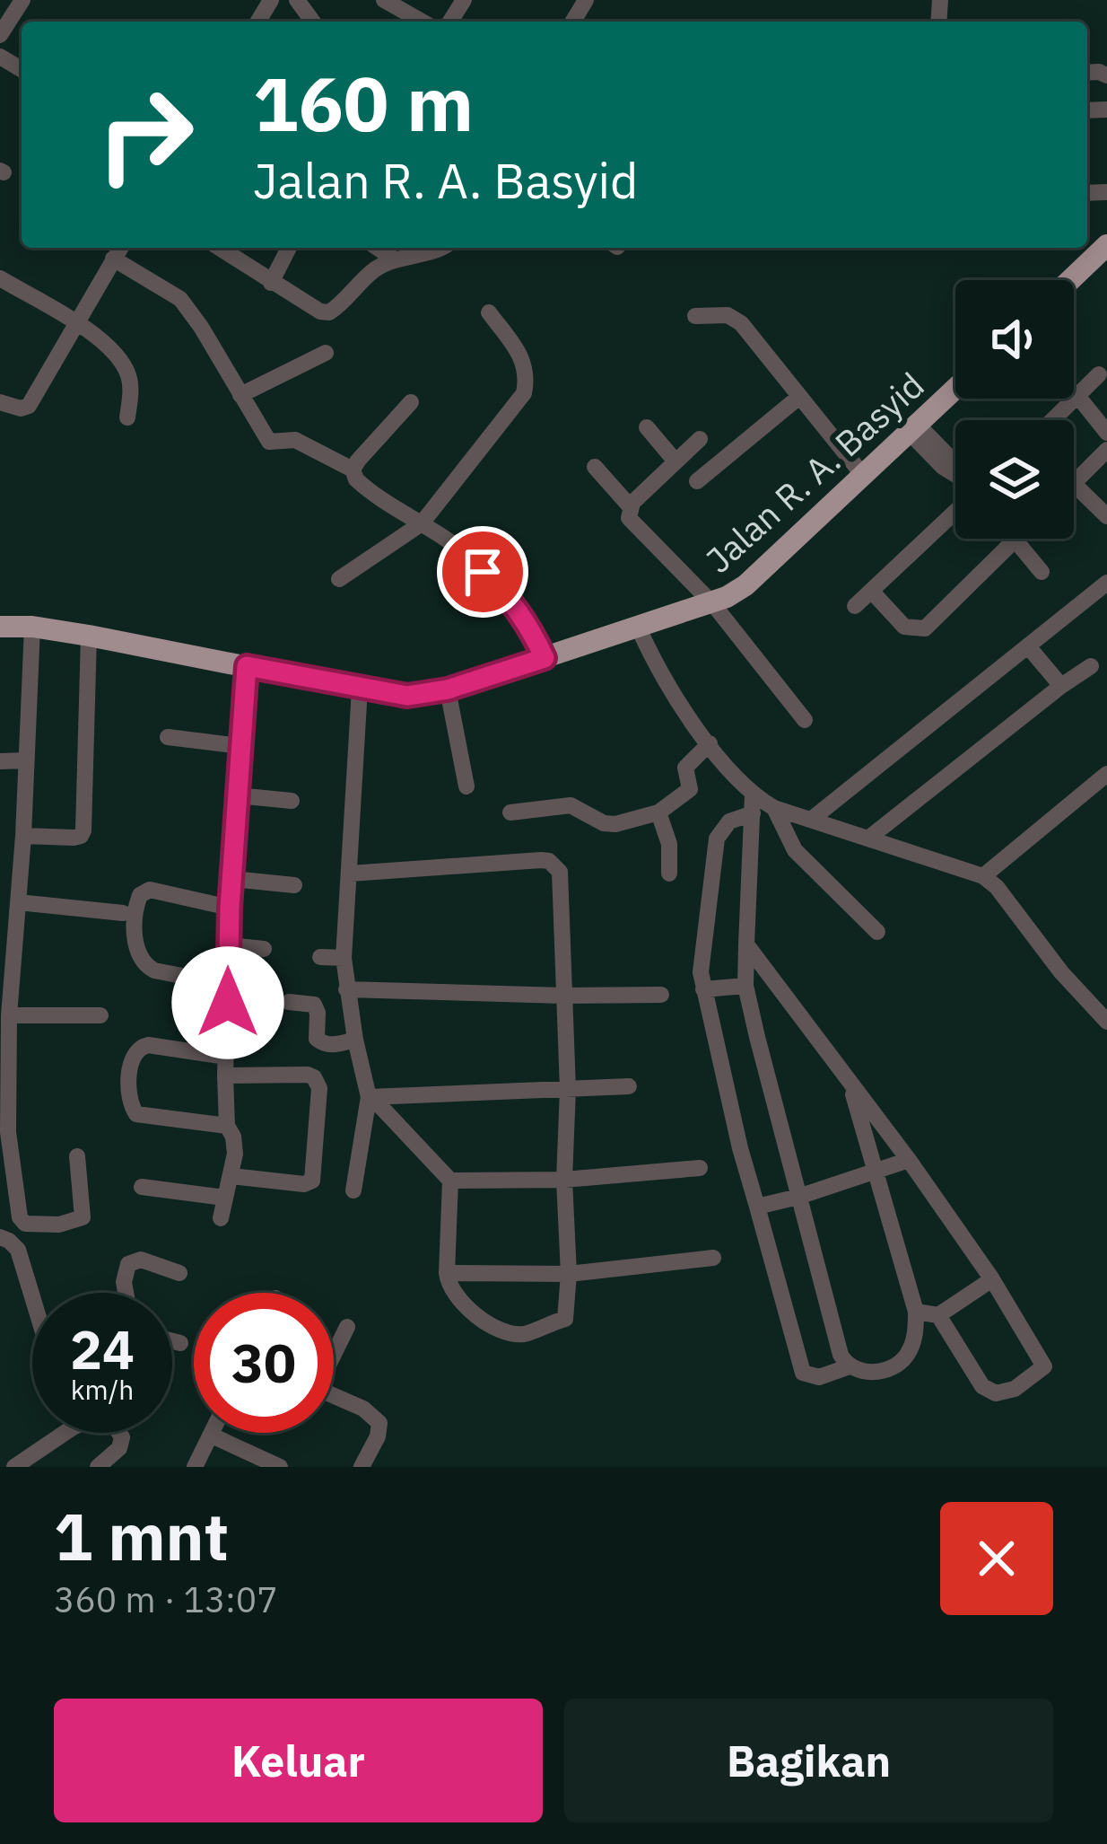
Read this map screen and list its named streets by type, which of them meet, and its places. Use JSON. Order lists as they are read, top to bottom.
{
  "streets": {
    "main road": ["Jalan R. A. Basyid"]
  },
  "page": {
    "turn": ["160 m", "Jalan R. A. Basyid"],
    "speed": "24 km/h",
    "limit": "30",
    "heading": ["1 mnt", "360 m · 13:07"],
    "buttons": ["Keluar", "Bagikan"]
  }
}
